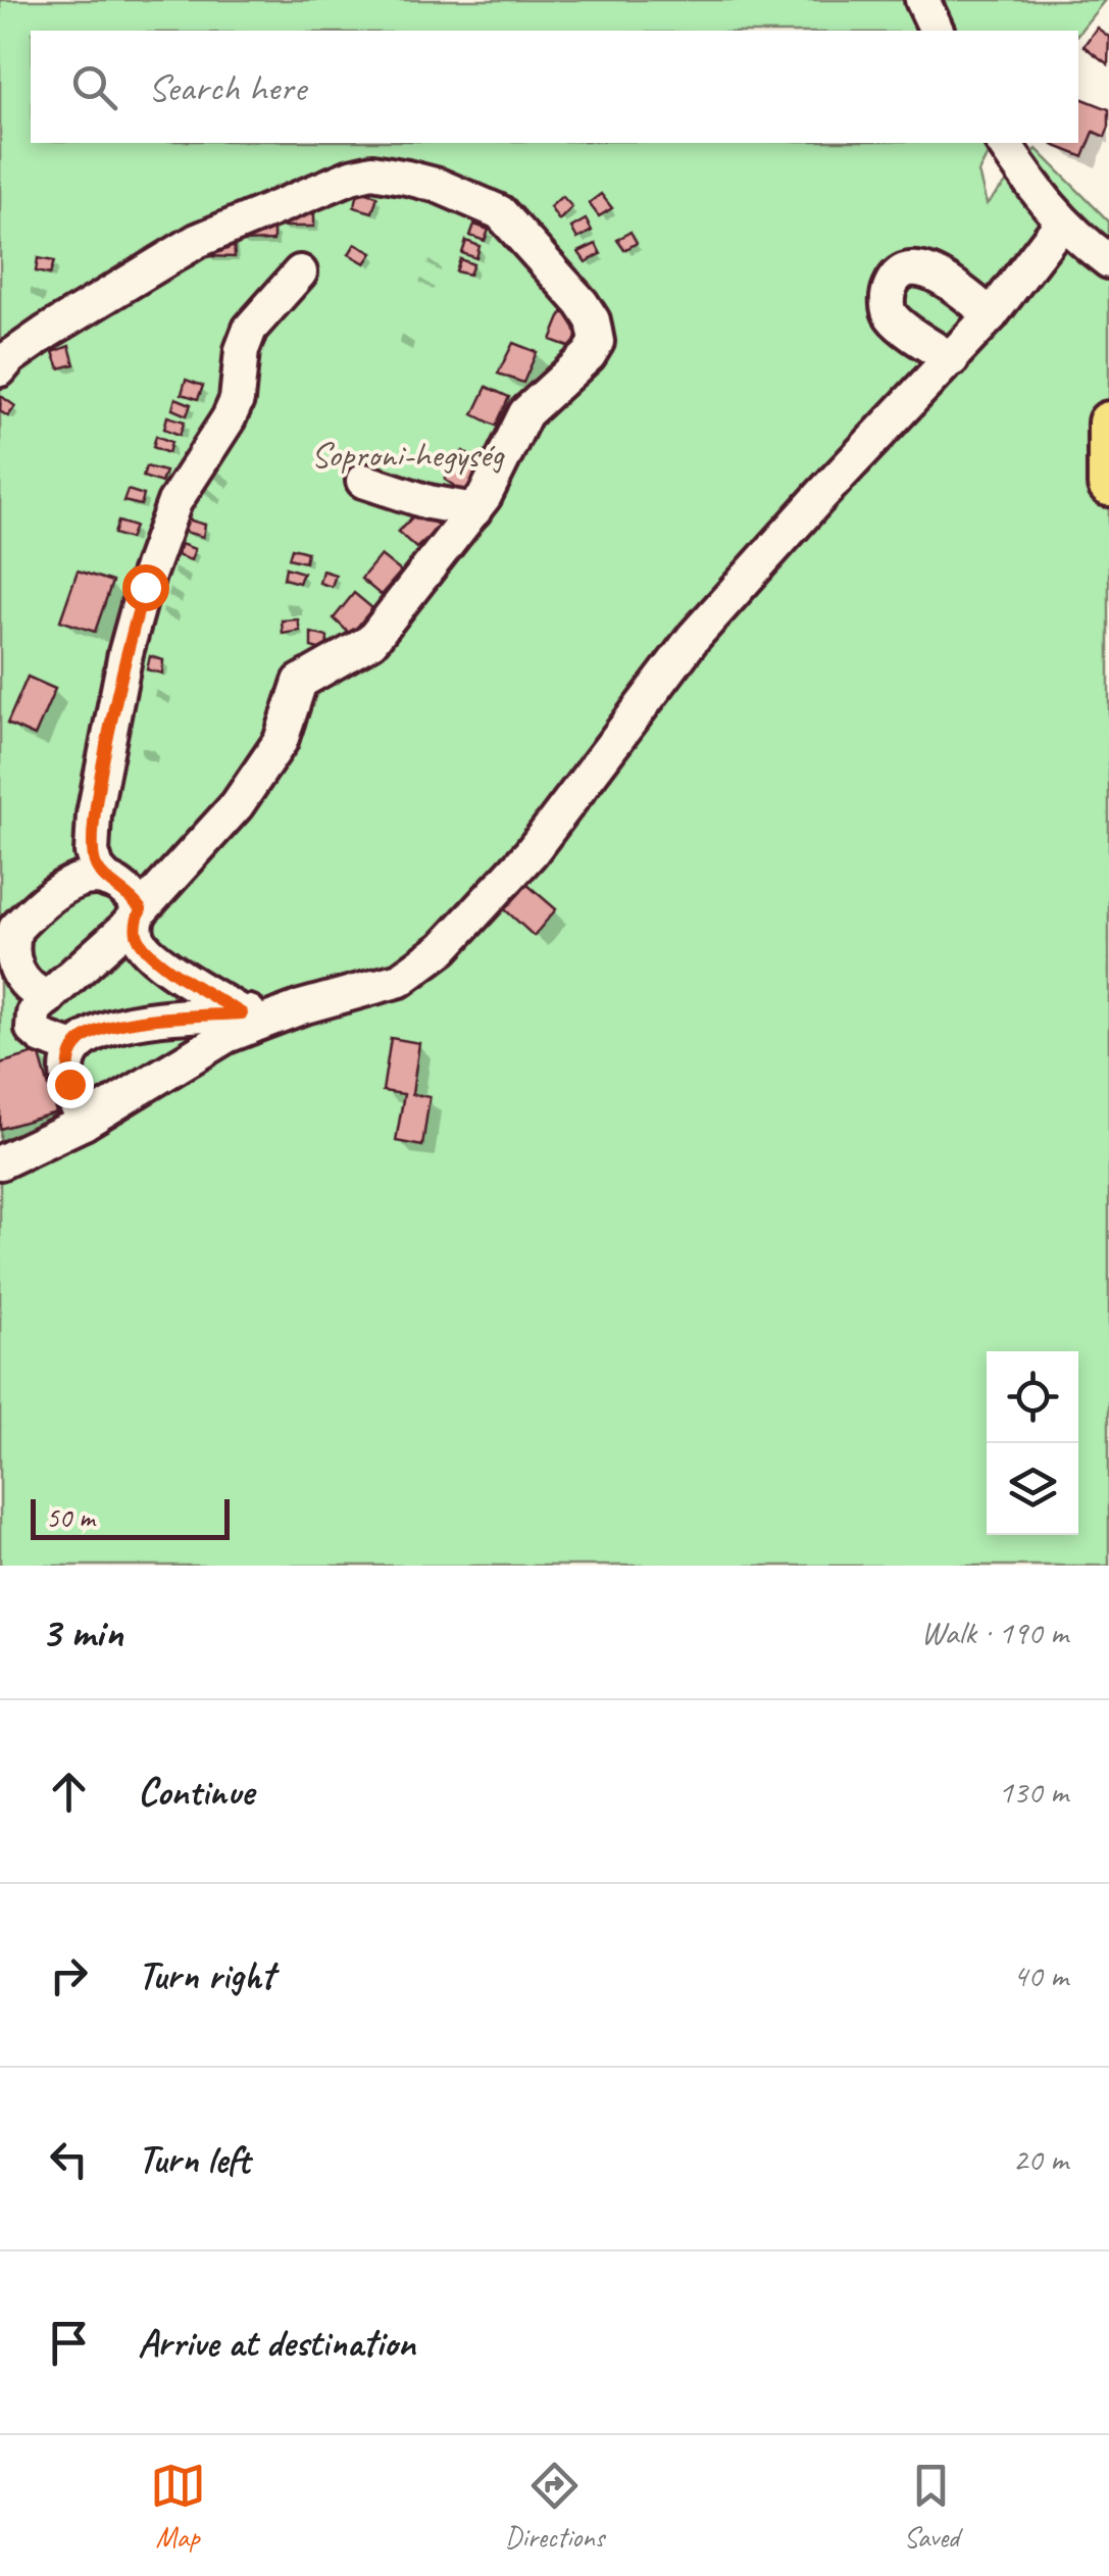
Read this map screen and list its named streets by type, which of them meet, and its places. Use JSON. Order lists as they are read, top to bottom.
{
  "parks": ["Soproni-hegység"],
  "scale_bar": "50 m",
  "page": {
    "search": "Search here",
    "scale": "50 m",
    "heading": ["3 min", "Walk · 190 m"],
    "list": [
      ["Continue", "130 m"],
      ["Turn right", "40 m"],
      ["Turn left", "20 m"],
      "Arrive at destination"
    ],
    "nav": ["Map", "Directions", "Saved"]
  }
}
